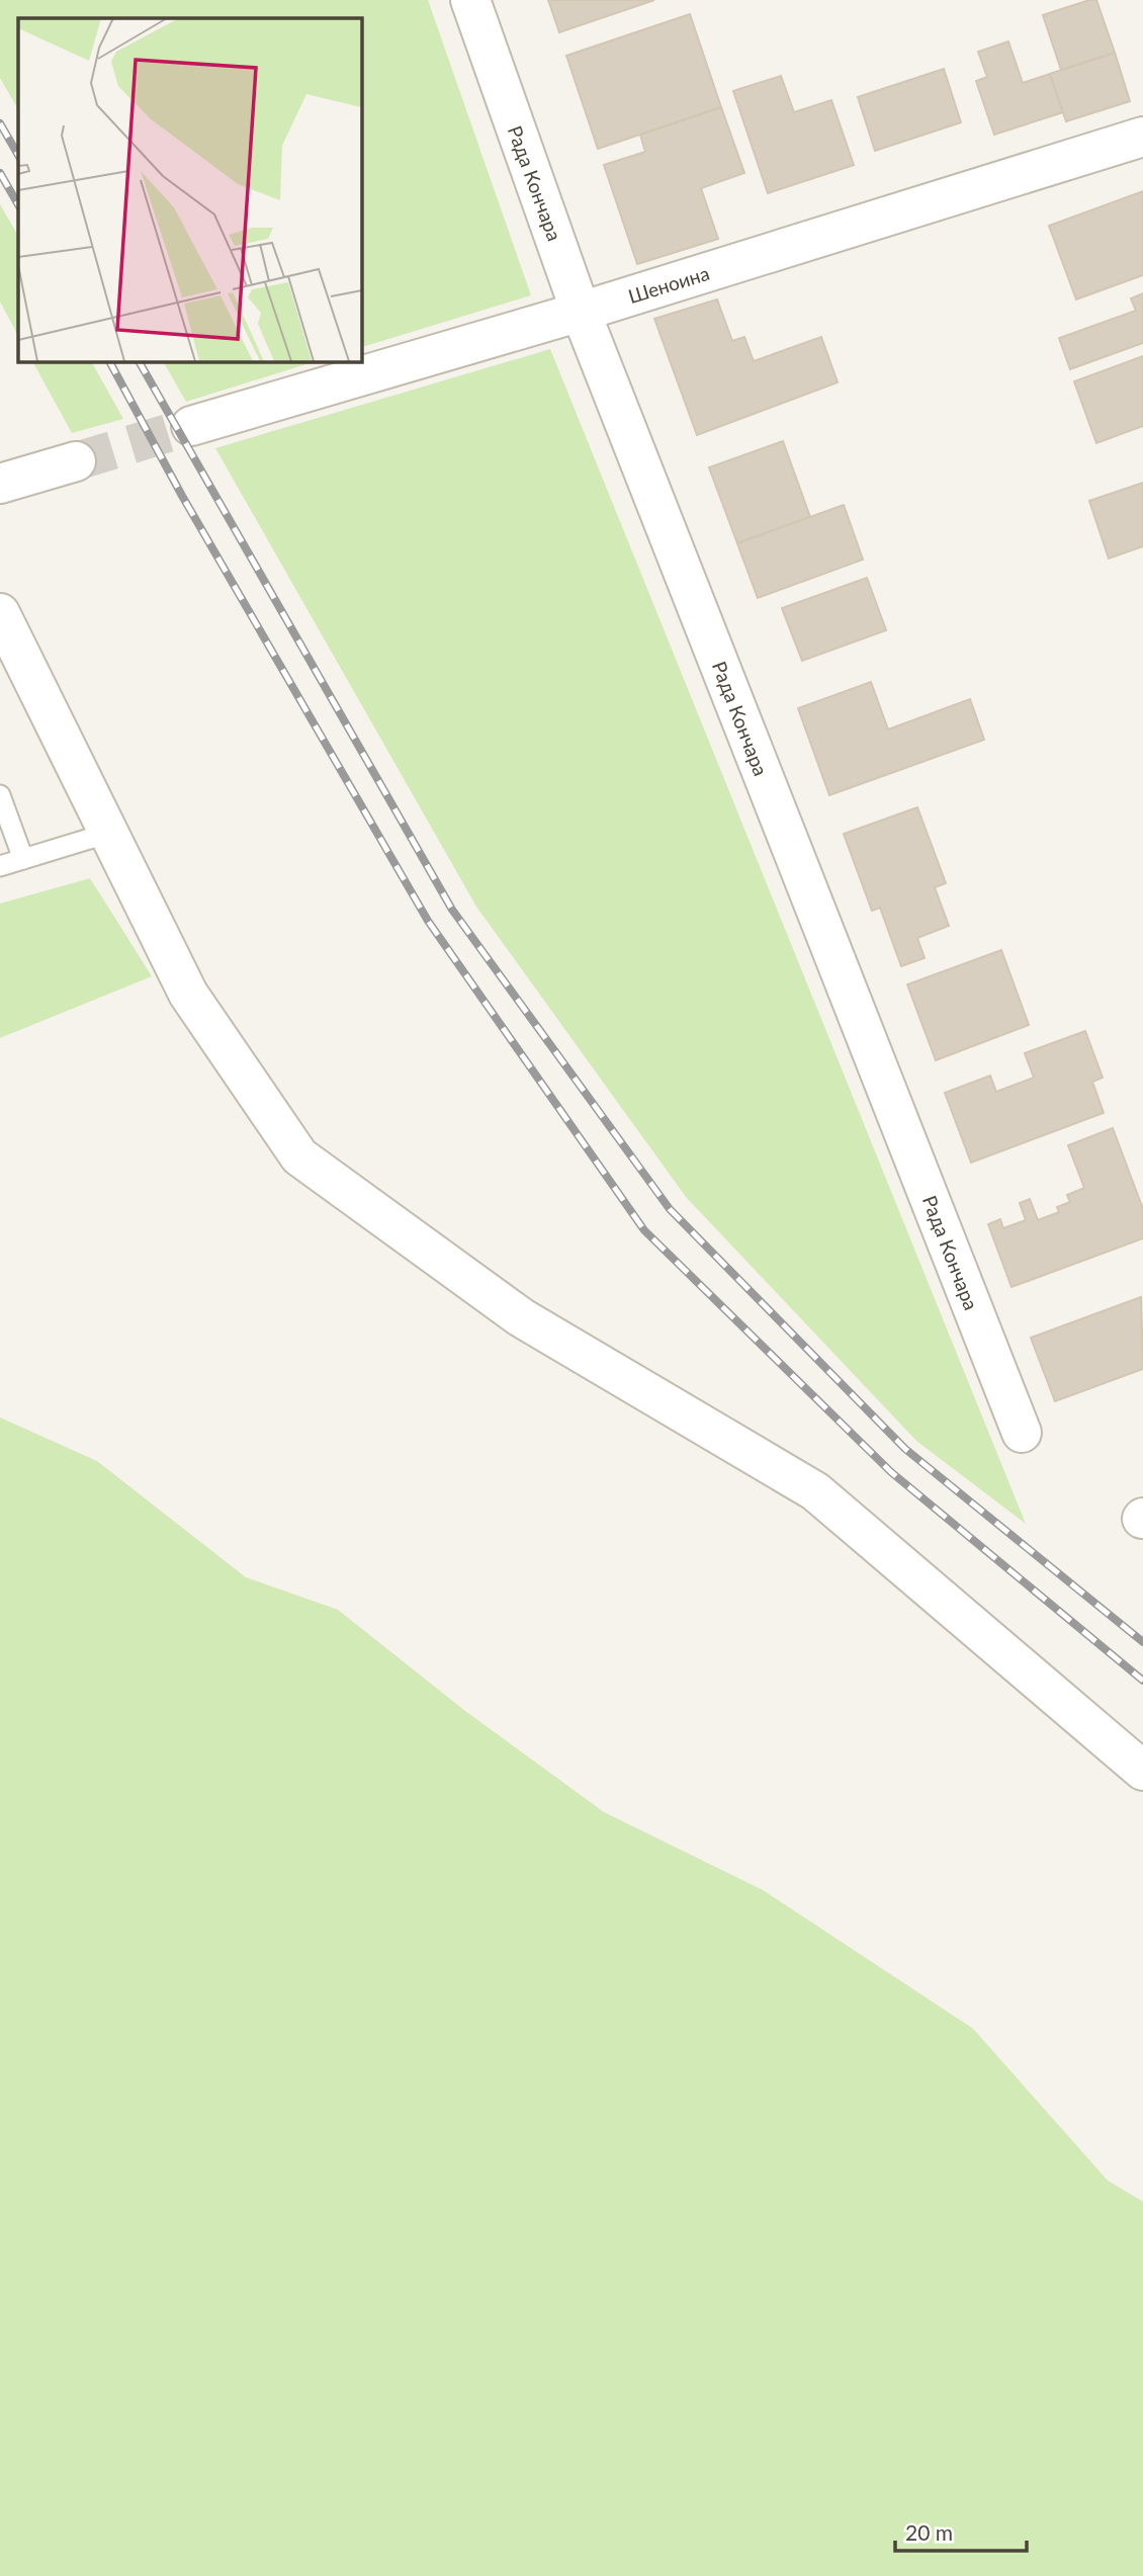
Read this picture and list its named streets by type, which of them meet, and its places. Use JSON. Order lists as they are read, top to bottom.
{
  "streets": {
    "street": ["Рада Кончара", "Шеноина"]
  },
  "crossings": [
    ["Рада Кончара", "Шеноина"]
  ],
  "scale_bar": "20 m"
}
